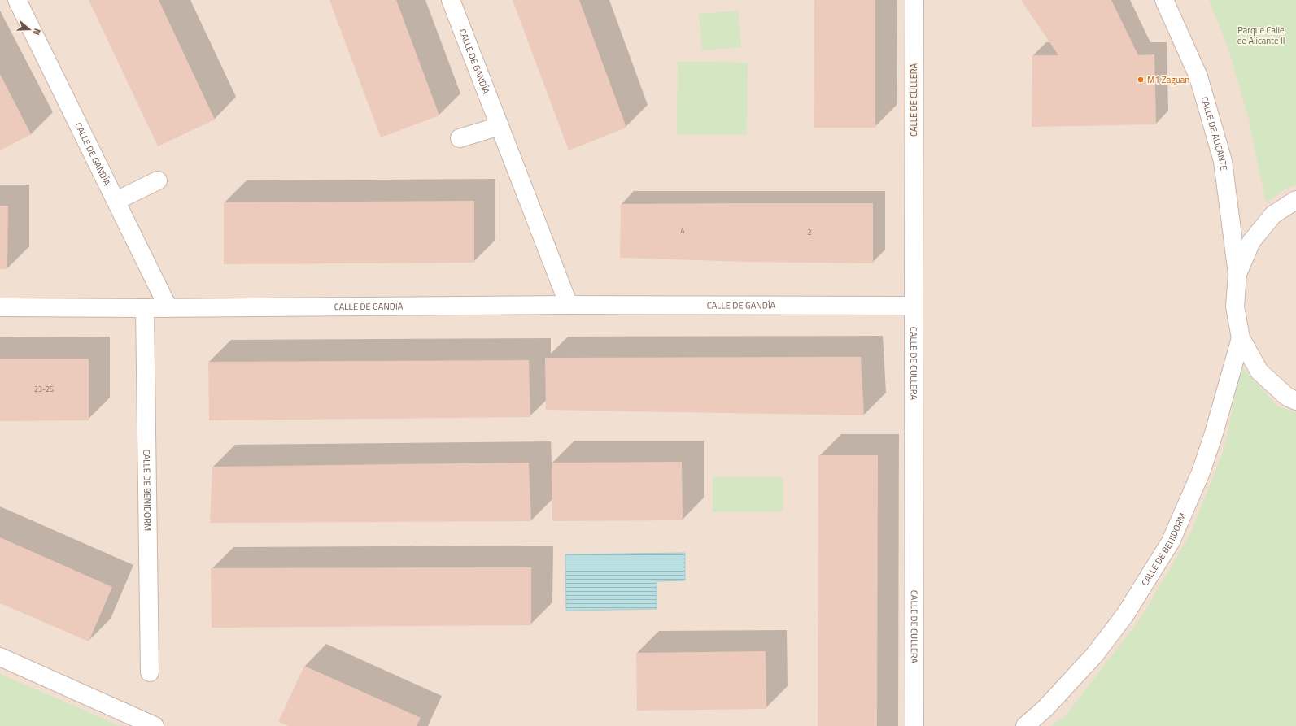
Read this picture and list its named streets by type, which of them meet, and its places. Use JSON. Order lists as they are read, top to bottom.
{
  "streets": {
    "street": [
      "CALLE DE GANDÍA",
      "CALLE DE CULLERA",
      "CALLE DE ALICANTE",
      "CALLE DE BENIDORM"
    ]
  },
  "crossings": [
    ["CALLE DE GANDÍA", "CALLE DE CULLERA"],
    ["CALLE DE GANDÍA", "CALLE DE BENIDORM"]
  ],
  "parks": ["Parque Calle de Alicante II"],
  "places": ["M1 Zaguan"],
  "house_numbers": ["4", "2", "23-25"],
  "north": "right"
}
